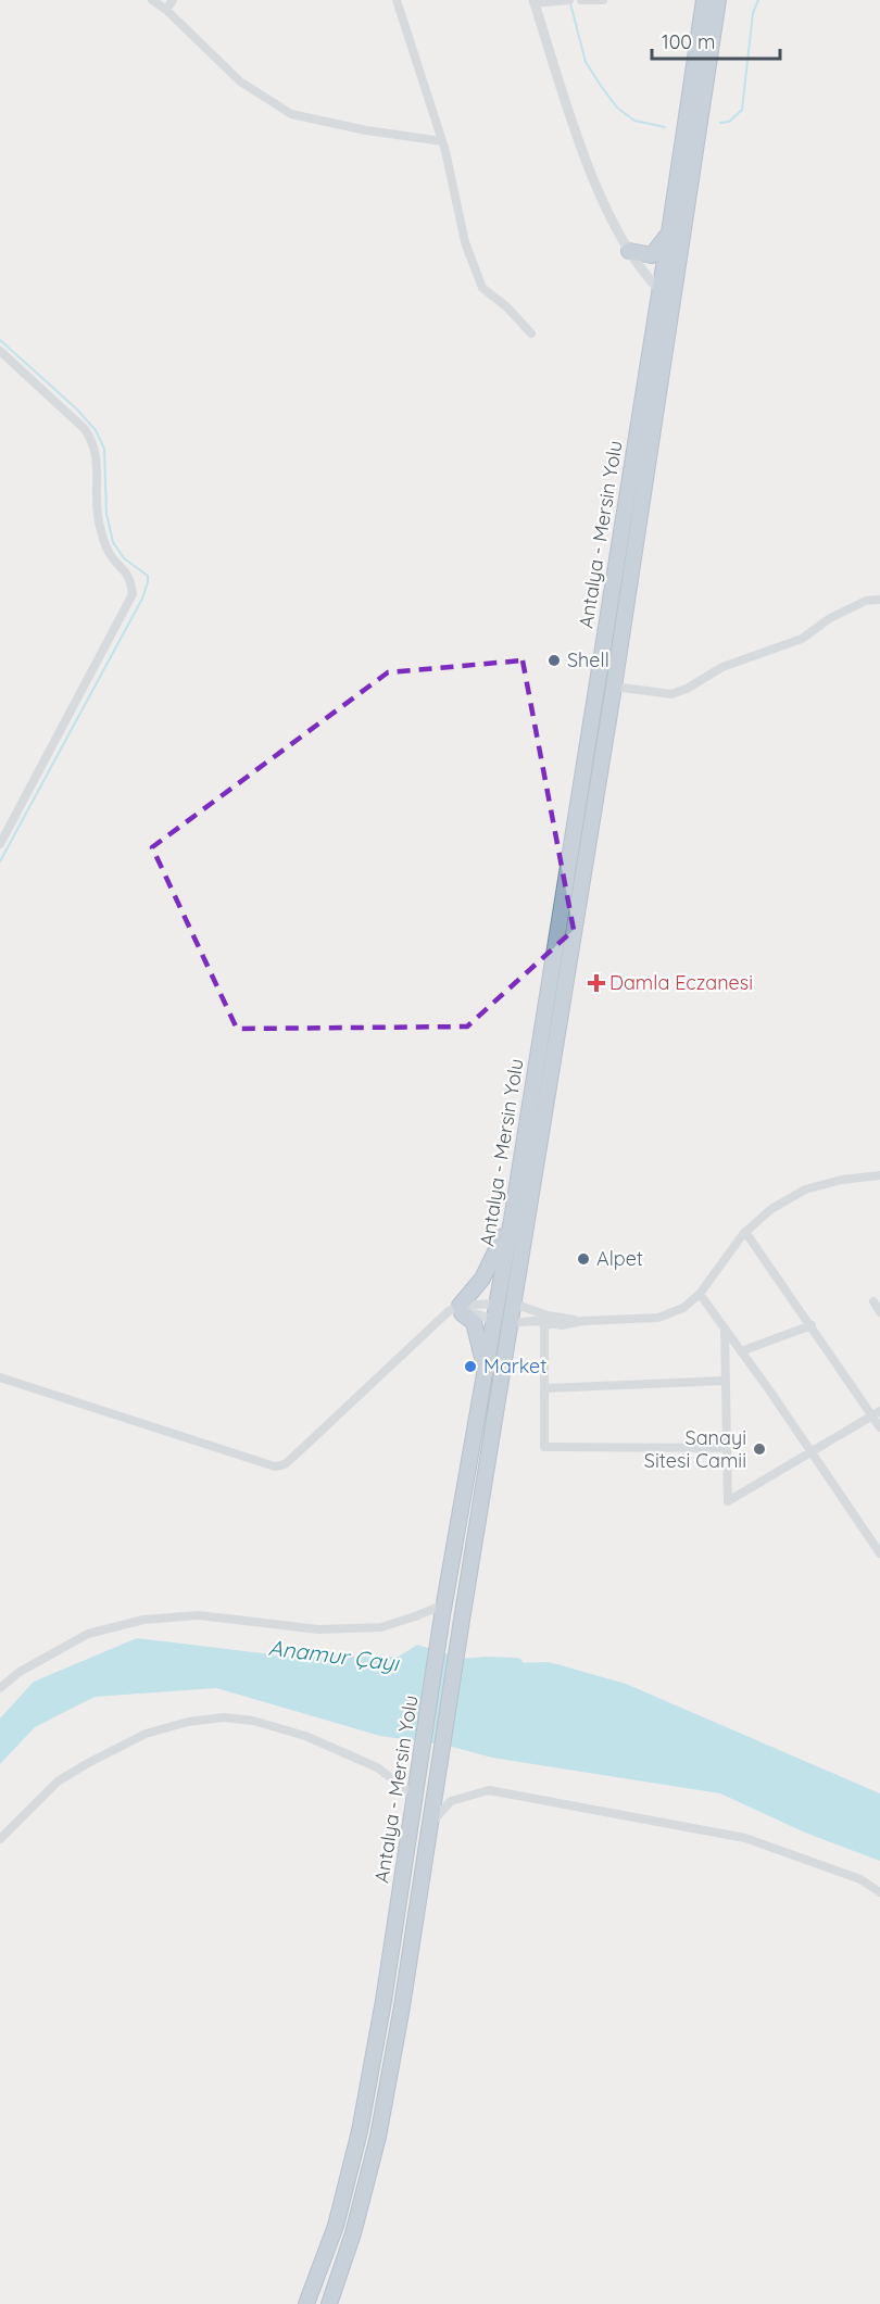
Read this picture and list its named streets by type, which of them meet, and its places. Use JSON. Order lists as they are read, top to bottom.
{
  "streets": {
    "highway": ["Antalya - Mersin Yolu"]
  },
  "water": ["Anamur Çayı"],
  "places": {
    "other": [
      "Shell",
      "Alpet",
      "Market",
      "Sanayi Sitesi Camii"
    ],
    "health": ["Damla Eczanesi"]
  },
  "scale_bar": "100 m"
}
